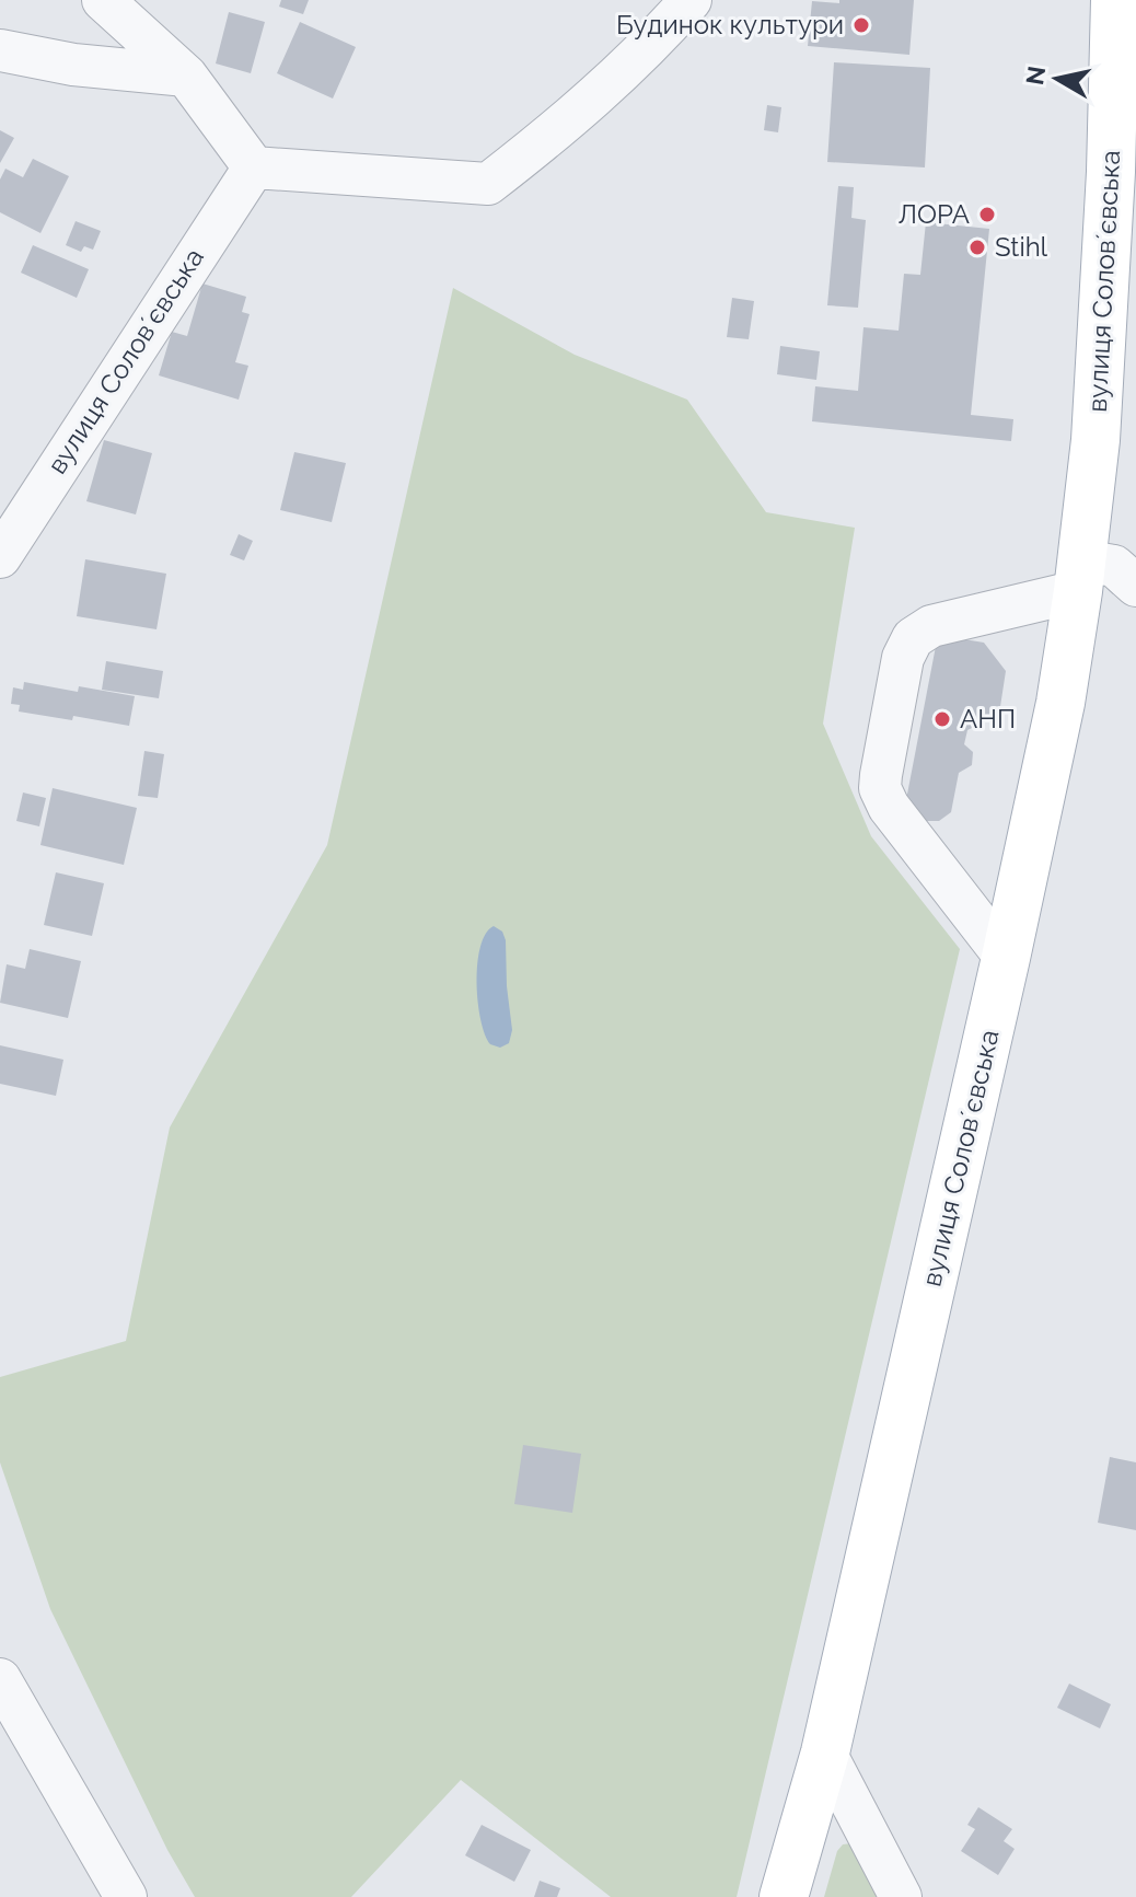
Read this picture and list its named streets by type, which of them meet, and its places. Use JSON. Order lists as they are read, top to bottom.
{
  "streets": {
    "main road": ["вулиця Соловʼєвська"]
  },
  "places": [
    "Будинок культури",
    "ЛОРА",
    "Stihl",
    "АНП"
  ],
  "north": "left"
}
